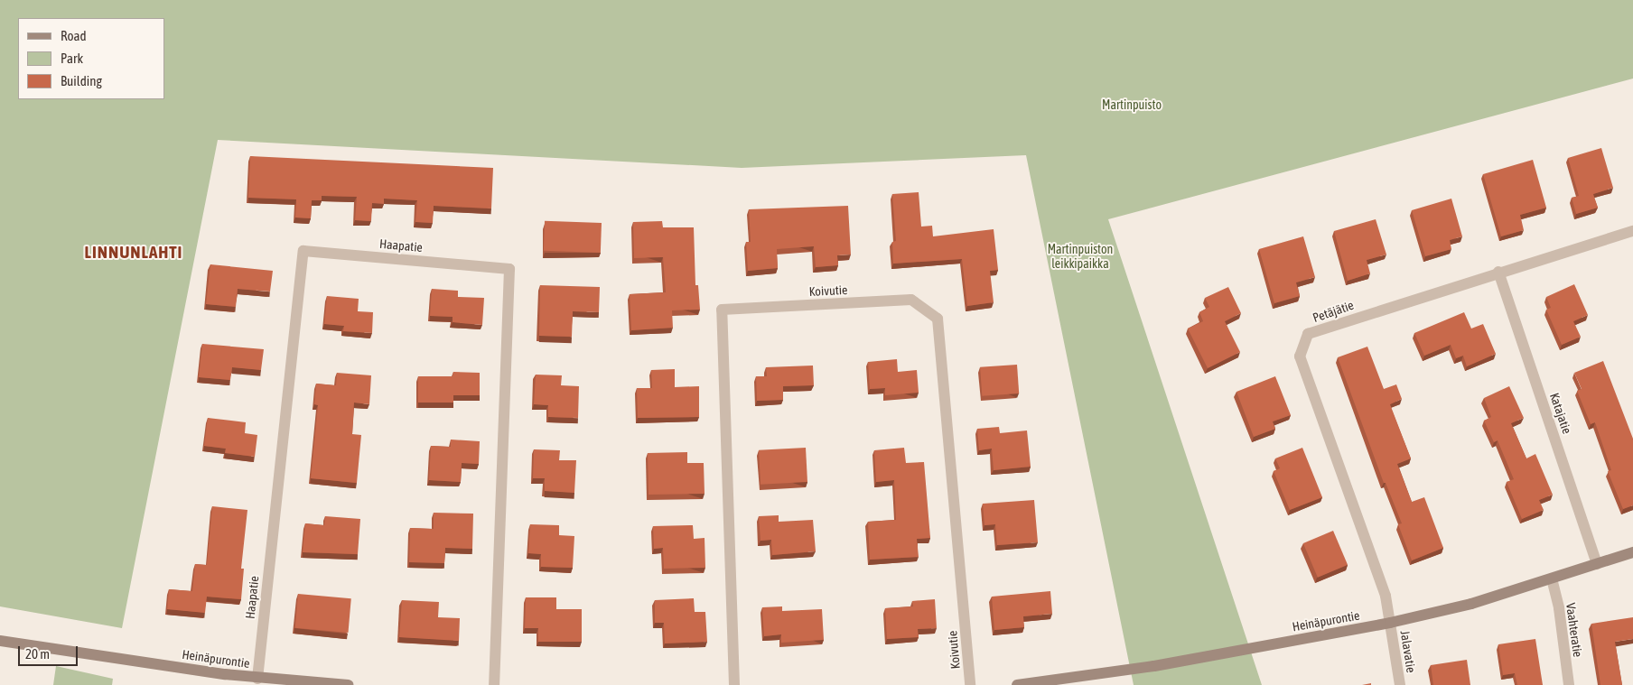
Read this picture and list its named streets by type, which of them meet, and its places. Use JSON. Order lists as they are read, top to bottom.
{
  "streets": {
    "street": [
      "Haapatie",
      "Koivutie",
      "Petäjätie",
      "Katajatie",
      "Heinäpurontie",
      "Vaahteratie",
      "Jalavatie"
    ]
  },
  "crossings": [
    ["Haapatie", "Heinäpurontie"],
    ["Petäjätie", "Katajatie"],
    ["Petäjätie", "Heinäpurontie"],
    ["Petäjätie", "Jalavatie"],
    ["Katajatie", "Heinäpurontie"],
    ["Heinäpurontie", "Vaahteratie"],
    ["Heinäpurontie", "Jalavatie"]
  ],
  "districts": ["LINNUNLAHTI"],
  "parks": ["Martinpuisto", "Martinpuiston leikkipaikka"],
  "legend": ["Road", "Park", "Building"],
  "scale_bar": "20 m"
}
